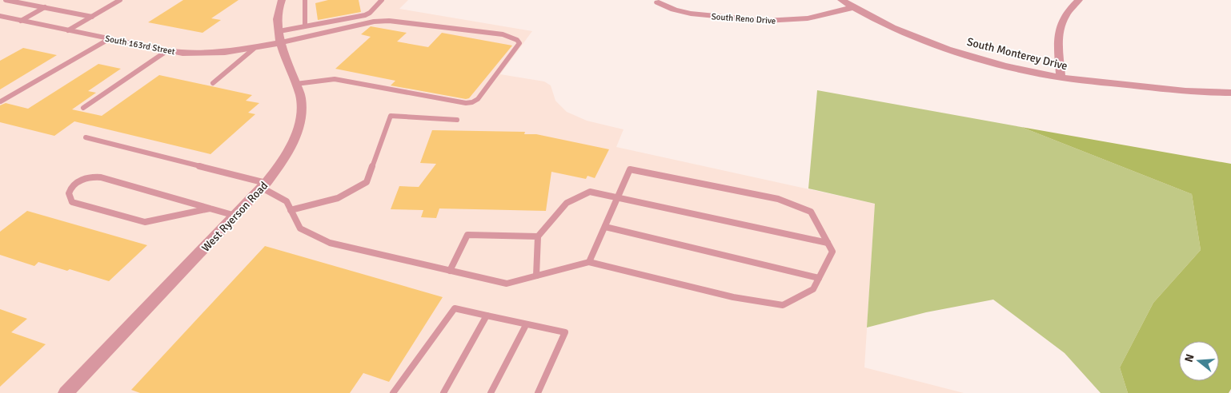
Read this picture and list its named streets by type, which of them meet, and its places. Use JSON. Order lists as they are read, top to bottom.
{
  "streets": {
    "street": [
      "South Reno Drive",
      "South 163rd Street",
      "South Monterey Drive",
      "West Ryerson Road"
    ]
  },
  "crossings": [
    ["South Reno Drive", "South Monterey Drive"],
    ["South 163rd Street", "West Ryerson Road"]
  ],
  "north": "left"
}
